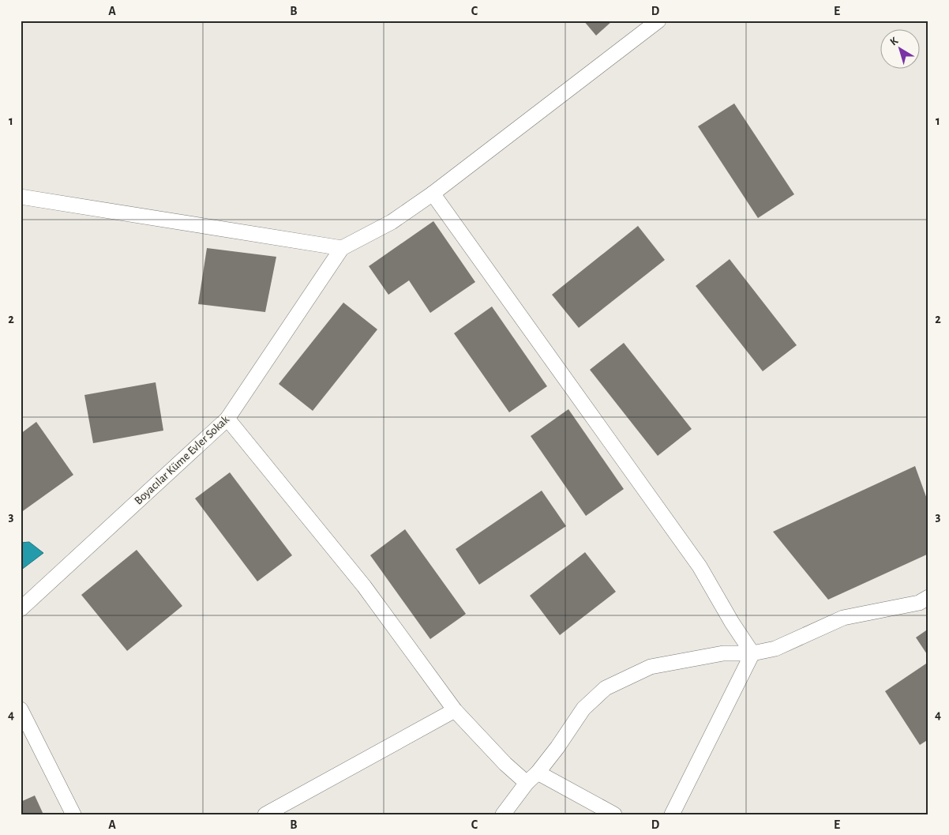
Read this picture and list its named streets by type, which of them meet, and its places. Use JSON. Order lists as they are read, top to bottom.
{
  "streets": {
    "street": ["Boyacılar Küme Evler Sokak"]
  },
  "north": "top left",
  "grid": {
    "columns": [
      "A",
      "B",
      "C",
      "D",
      "E"
    ],
    "rows": [
      "1",
      "2",
      "3",
      "4"
    ]
  }
}
